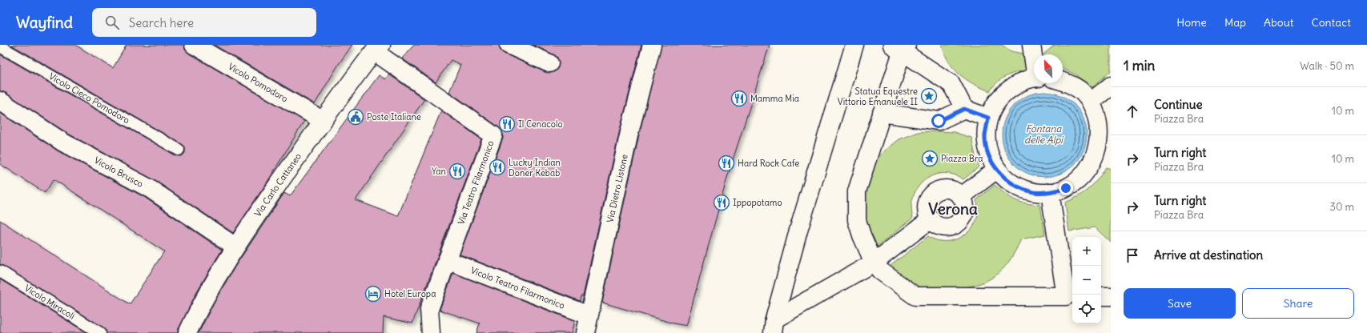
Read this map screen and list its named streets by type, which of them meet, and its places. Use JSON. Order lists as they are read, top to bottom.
{
  "streets": {
    "street": [
      "Vicolo Pomodoro",
      "Vicolo Brusco",
      "Via Teatro Filarmonico",
      "Via Carlo Cattaneo",
      "Via Dietro Listone",
      "Vicolo Teatro Filarmonico"
    ],
    "lane": ["Vicolo Cieco Pomodoro", "Vicolo Miracoli"]
  },
  "crossings": [
    ["Vicolo Pomodoro", "Via Carlo Cattaneo"],
    ["Vicolo Brusco", "Via Carlo Cattaneo"],
    ["Via Teatro Filarmonico", "Via Carlo Cattaneo"],
    ["Via Teatro Filarmonico", "Vicolo Teatro Filarmonico"],
    ["Via Dietro Listone", "Vicolo Teatro Filarmonico"]
  ],
  "districts": ["Verona"],
  "water": ["Fontana delle Alpi"],
  "places": {
    "place": ["Statua Equestre Vittorio Emanuele II", "Piazza Bra"],
    "restaurant": [
      "Mamma Mia",
      "Il Cenacolo",
      "Hard Rock Cafe",
      "Lucky Indian Doner Kebab",
      "Yan",
      "Ippopotamo"
    ],
    "public building": ["Poste Italiane"],
    "hotel": ["Hotel Europa"]
  },
  "north": "top left",
  "page": {
    "header": "Wayfind",
    "search": "Search here",
    "nav": [
      "Home",
      "Map",
      "About",
      "Contact"
    ],
    "heading": ["1 min", "Walk · 50 m"],
    "list": [
      ["Continue", "Piazza Bra", "10 m"],
      ["Turn right", "Piazza Bra", "10 m"],
      ["Turn right", "Piazza Bra", "30 m"],
      "Arrive at destination"
    ],
    "map_buttons": ["+", "−"],
    "buttons": ["Save", "Share"]
  }
}
